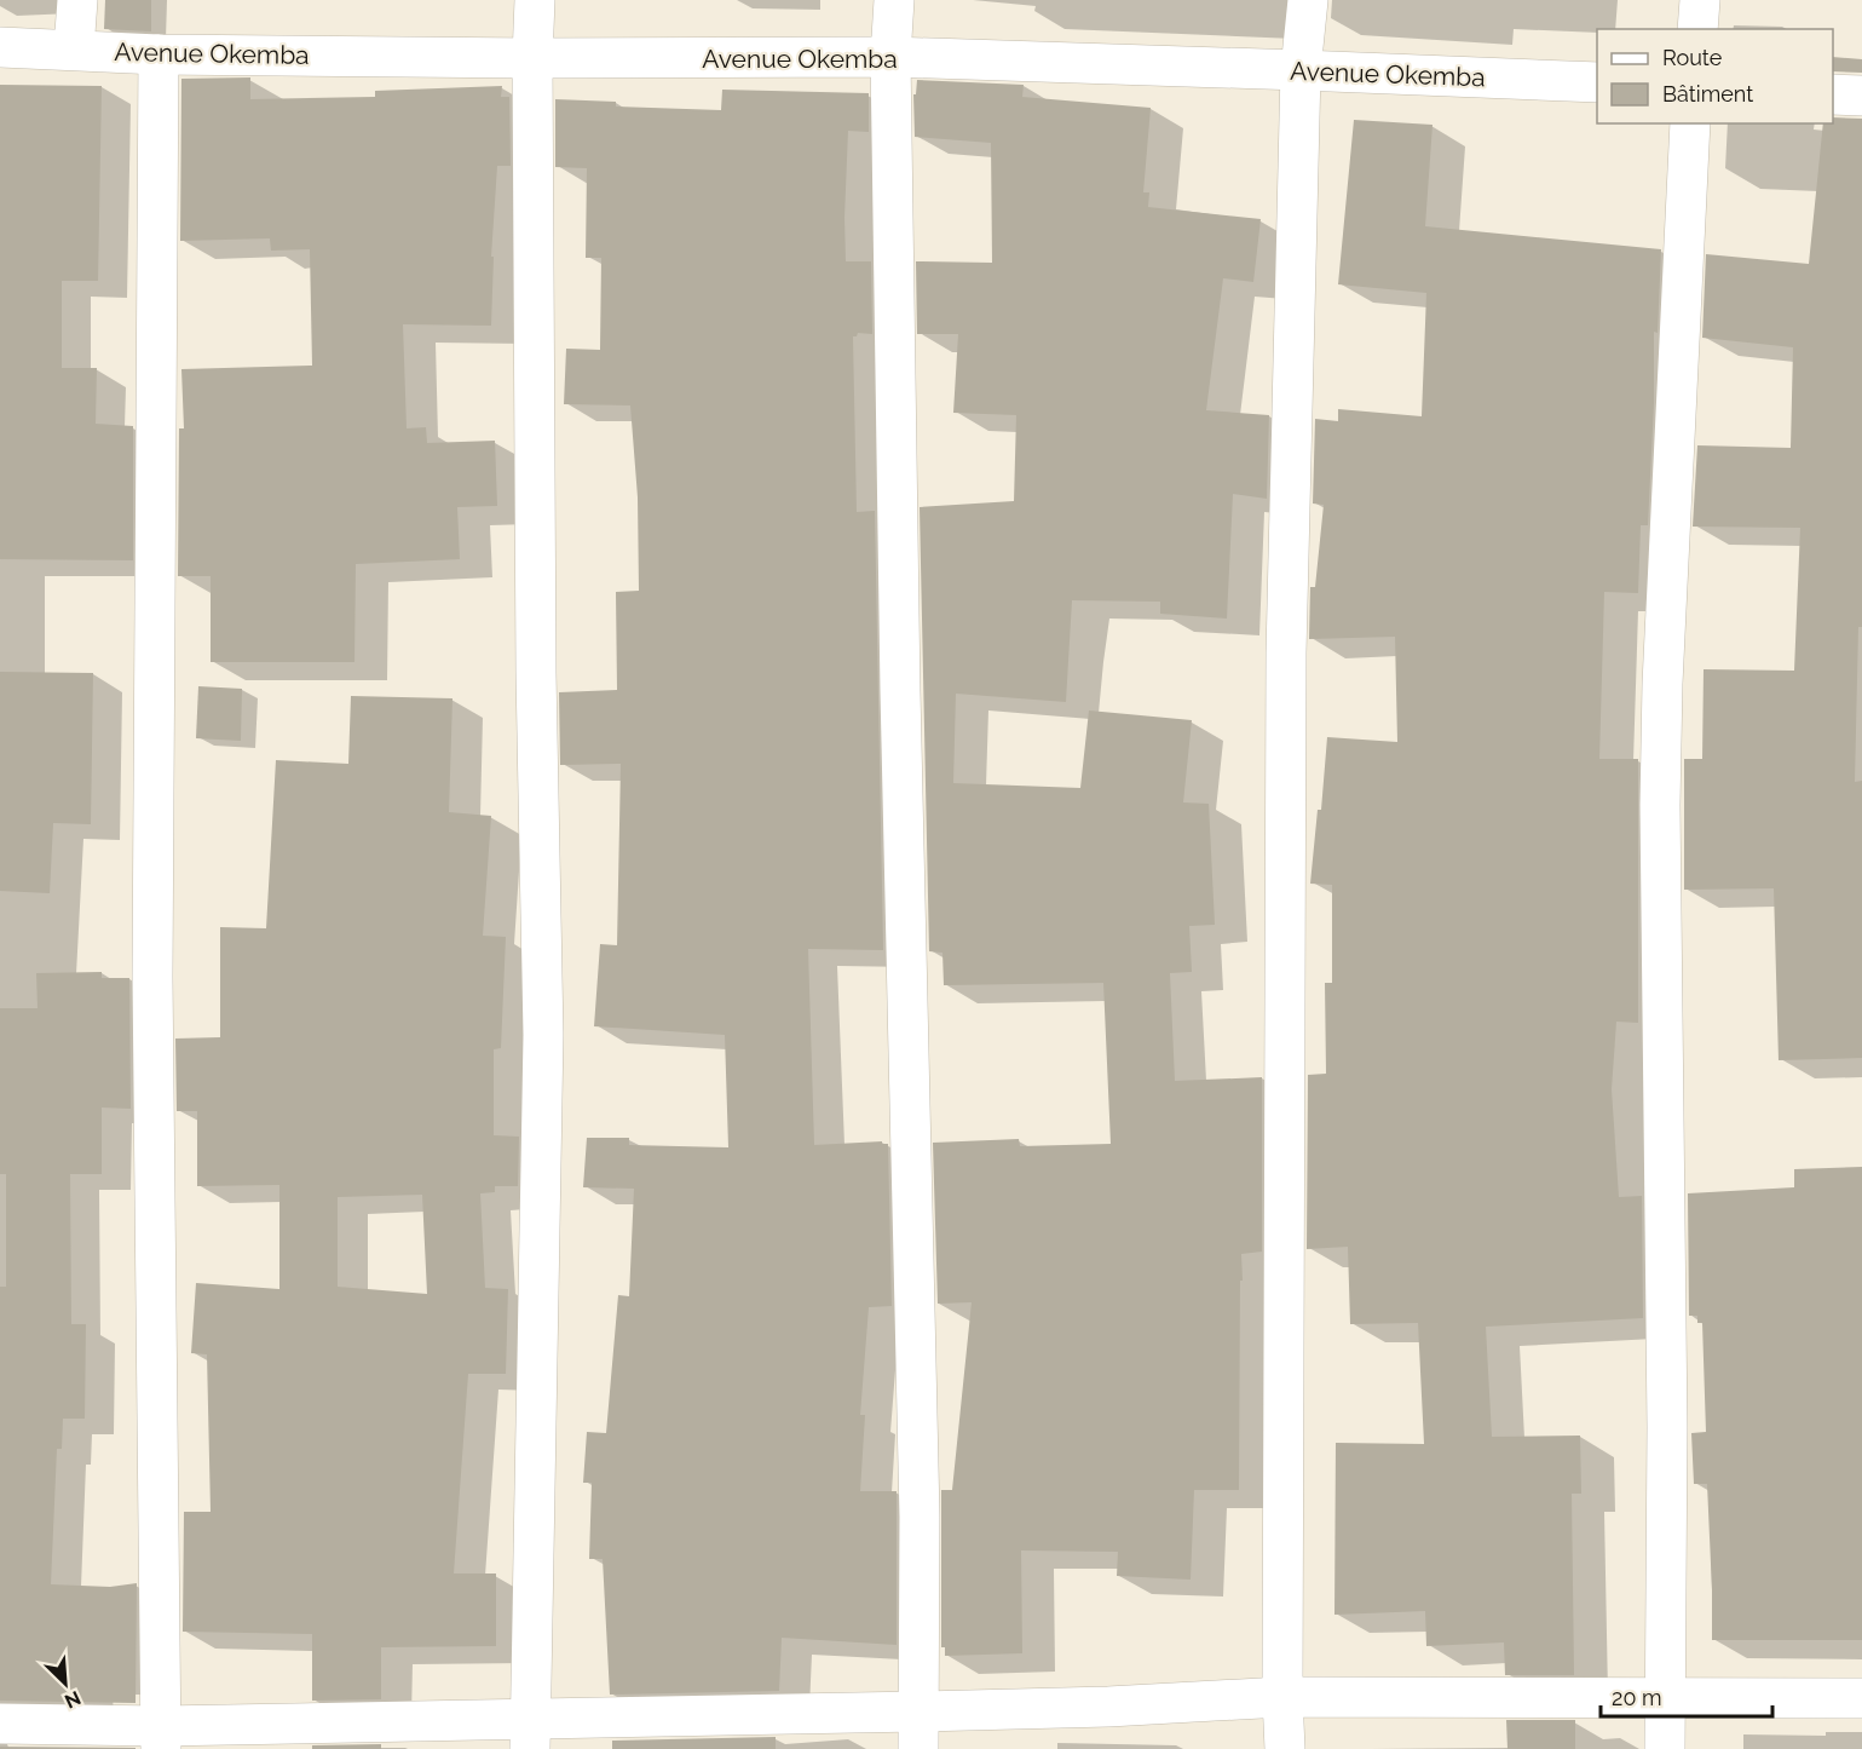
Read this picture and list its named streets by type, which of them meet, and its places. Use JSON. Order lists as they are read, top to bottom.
{
  "streets": {
    "street": ["Avenue Okemba"]
  },
  "legend": ["Route", "Bâtiment"],
  "scale_bar": "20 m",
  "north": "bottom right"
}
